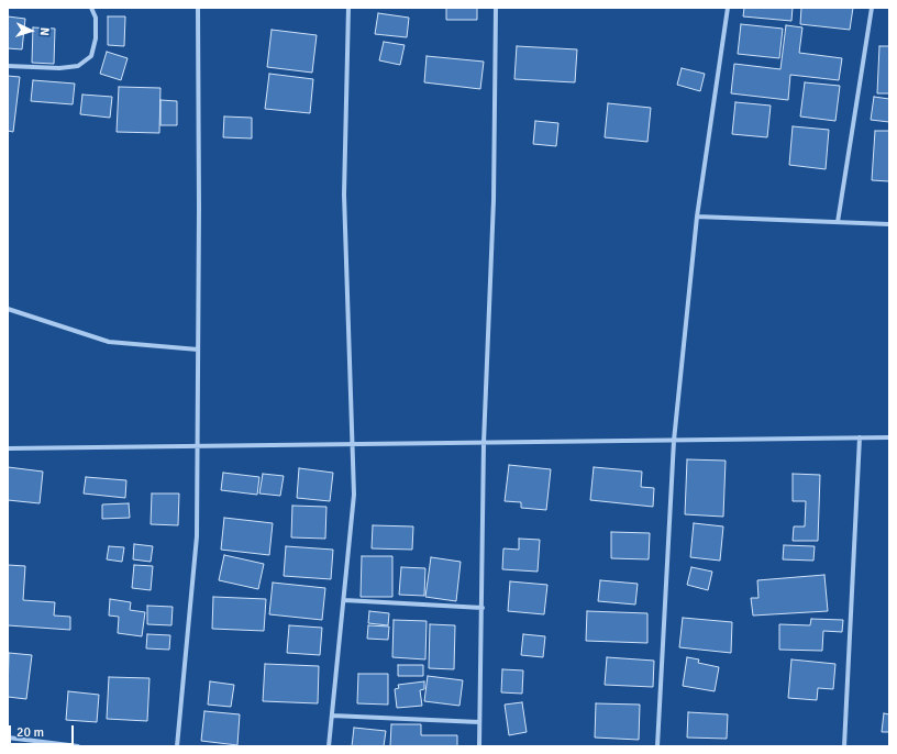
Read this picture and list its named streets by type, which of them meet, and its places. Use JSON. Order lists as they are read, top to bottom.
{
  "scale_bar": "20 m",
  "north": "right"
}
